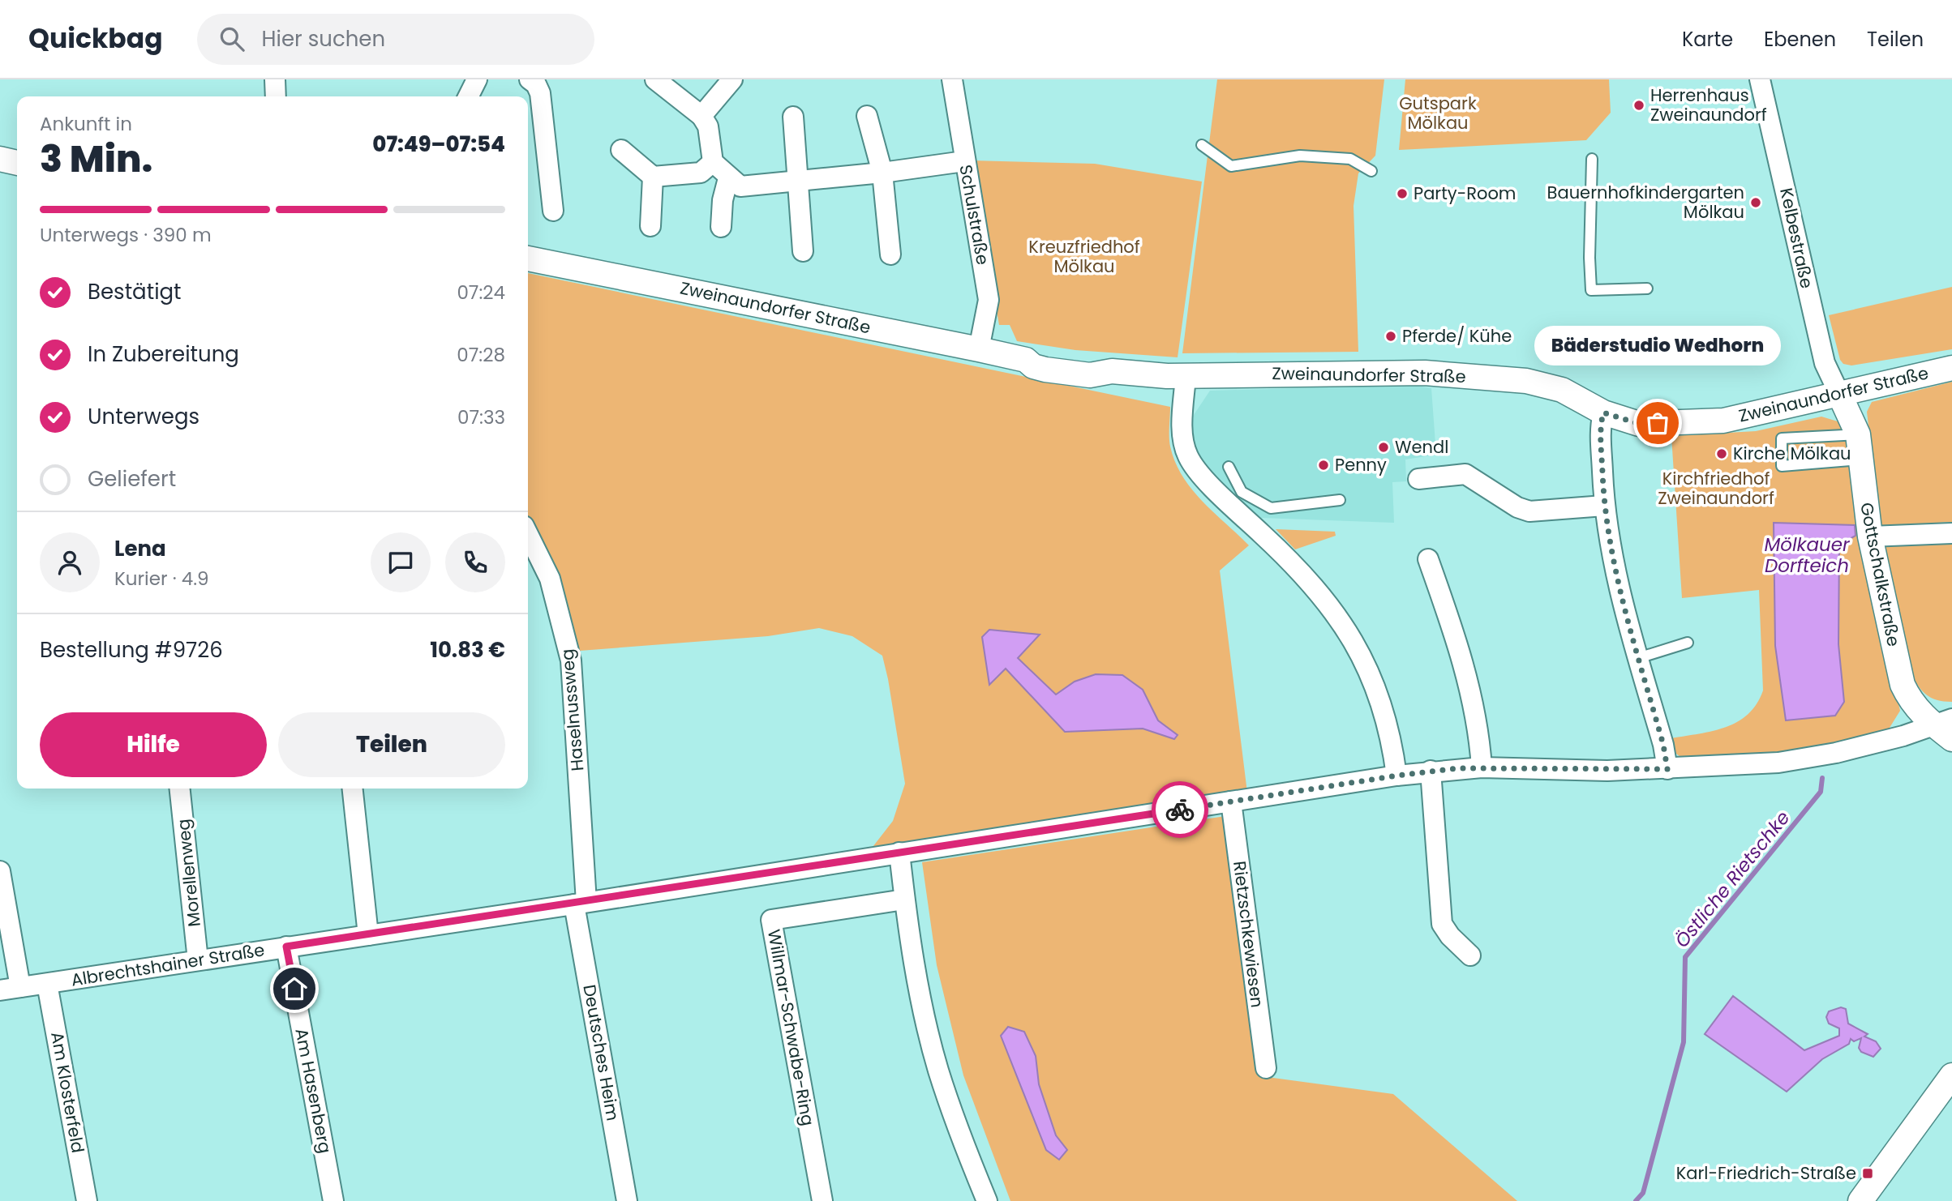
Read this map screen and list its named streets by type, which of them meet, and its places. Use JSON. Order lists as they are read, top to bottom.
{
  "streets": {
    "street": [
      "Schulstraße",
      "Kelbestraße",
      "Zweinaundorfer Straße",
      "Gottschalkstraße",
      "Haselnussweg",
      "Morellenweg",
      "Rietzschkewiesen",
      "Albrechtshainer Straße",
      "Willmar-Schwabe-Ring",
      "Deutsches Heim",
      "Am Hasenberg",
      "Am Klosterfeld"
    ]
  },
  "crossings": [
    ["Schulstraße", "Zweinaundorfer Straße"],
    ["Kelbestraße", "Zweinaundorfer Straße"],
    ["Kelbestraße", "Gottschalkstraße"],
    ["Zweinaundorfer Straße", "Gottschalkstraße"],
    ["Gottschalkstraße", "Albrechtshainer Straße"],
    ["Haselnussweg", "Albrechtshainer Straße"],
    ["Haselnussweg", "Deutsches Heim"],
    ["Morellenweg", "Albrechtshainer Straße"],
    ["Rietzschkewiesen", "Albrechtshainer Straße"],
    ["Albrechtshainer Straße", "Deutsches Heim"],
    ["Albrechtshainer Straße", "Am Hasenberg"],
    ["Albrechtshainer Straße", "Am Klosterfeld"]
  ],
  "water": ["Mölkauer Dorfteich", "Östliche Rietschke"],
  "parks": ["Gutspark Mölkau", "Kreuzfriedhof Mölkau", "Kirchfriedhof Zweinaundorf"],
  "places": {
    "other": [
      "Herrenhaus Zweinaundorf",
      "Party-Room",
      "Bauernhofkindergarten Mölkau",
      "Pferde/ Kühe",
      "Bäderstudio Wedhorn",
      "Wendl",
      "Kirche Mölkau",
      "Penny"
    ],
    "transit": ["Karl-Friedrich-Straße"]
  },
  "page": {
    "header": "Quickbag",
    "search": "Hier suchen",
    "nav": ["Karte", "Ebenen", "Teilen"],
    "heading": ["3 Min.", "Ankunft in", "07:49–07:54"],
    "panel": [
      "Lena",
      "Kurier · 4.9",
      "Bestellung #9726",
      "10.83 €"
    ],
    "bar": "Unterwegs · 390 m",
    "list": [
      ["Bestätigt", "07:24"],
      ["In Zubereitung", "07:28"],
      ["Unterwegs", "07:33"],
      "Geliefert"
    ],
    "bubble": "Bäderstudio Wedhorn",
    "buttons": ["Hilfe", "Teilen"]
  }
}
